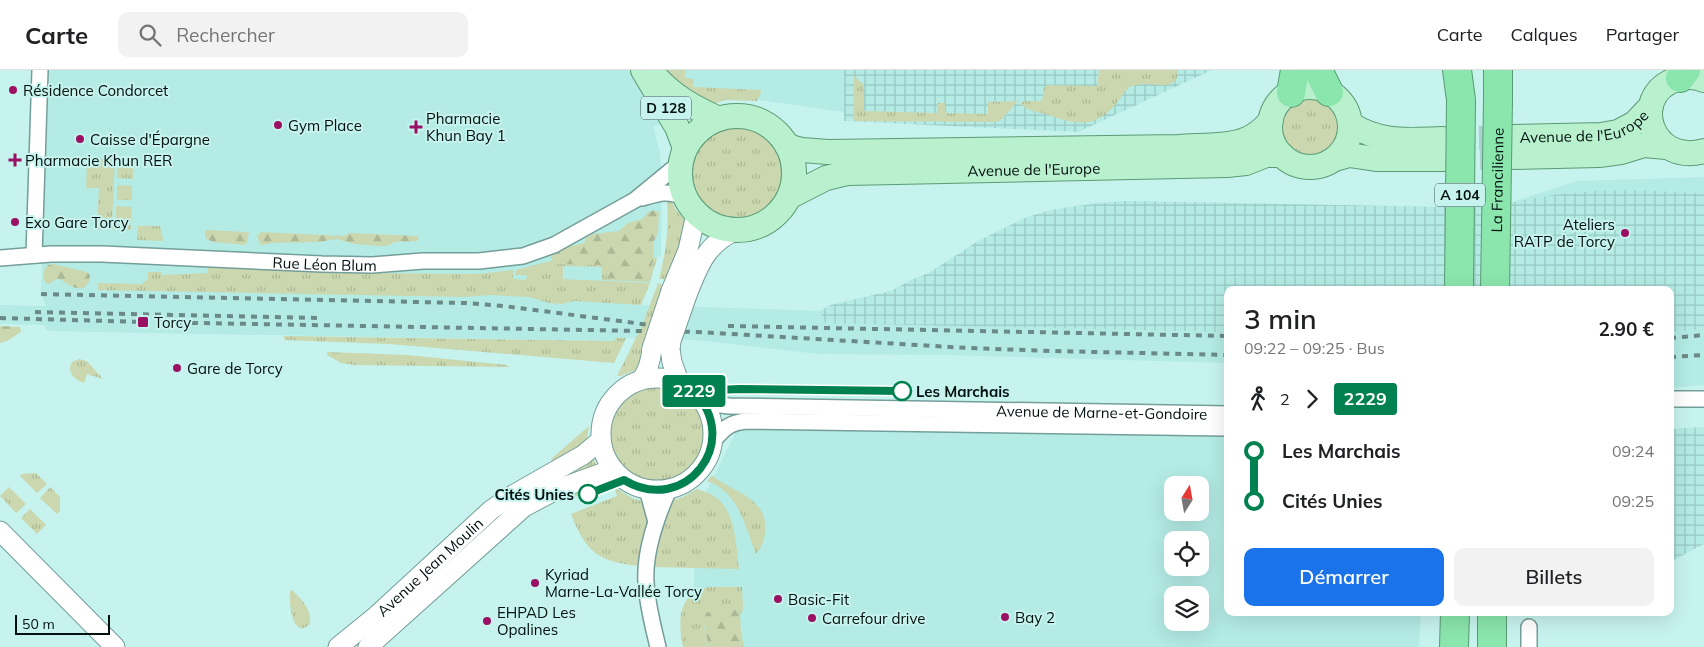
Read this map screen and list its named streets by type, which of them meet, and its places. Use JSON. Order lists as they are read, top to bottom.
{
  "streets": {
    "highway": ["La Francilienne", "A 104"],
    "main road": ["D 128", "Avenue de l'Europe"],
    "street": ["Rue Léon Blum", "Avenue de Marne-et-Gondoire", "Avenue Jean Moulin"]
  },
  "crossings": [
    ["D 128", "Avenue de l'Europe"],
    ["D 128", "Rue Léon Blum"],
    ["Avenue de l'Europe", "Rue Léon Blum"],
    ["Avenue de Marne-et-Gondoire", "Avenue Jean Moulin"]
  ],
  "places": {
    "other": [
      "Résidence Condorcet",
      "Gym Place",
      "Caisse d'Épargne",
      "Exo Gare Torcy",
      "Ateliers RATP de Torcy",
      "Gare de Torcy",
      "Les Marchais",
      "Cités Unies",
      "Kyriad Marne-La-Vallée Torcy",
      "Basic-Fit",
      "Bay 2",
      "Carrefour drive",
      "EHPAD Les Opalines"
    ],
    "health": ["Pharmacie Khun Bay 1", "Pharmacie Khun RER"],
    "transit": ["Torcy"]
  },
  "lines": ["bus line 2229"],
  "scale_bar": "50 m",
  "north": "top",
  "page": {
    "header": "Carte",
    "search": "Rechercher",
    "nav": ["Carte", "Calques", "Partager"],
    "on_map": "2229",
    "heading": ["3 min", "09:22 – 09:25 · Bus", "2.90 €"],
    "legs": ["2", "2229"],
    "list": [
      {
        "name": "Les Marchais",
        "value": "09:24"
      },
      {
        "name": "Cités Unies",
        "value": "09:25"
      }
    ],
    "buttons": ["Démarrer", "Billets"],
    "scale": "50 m"
  }
}
